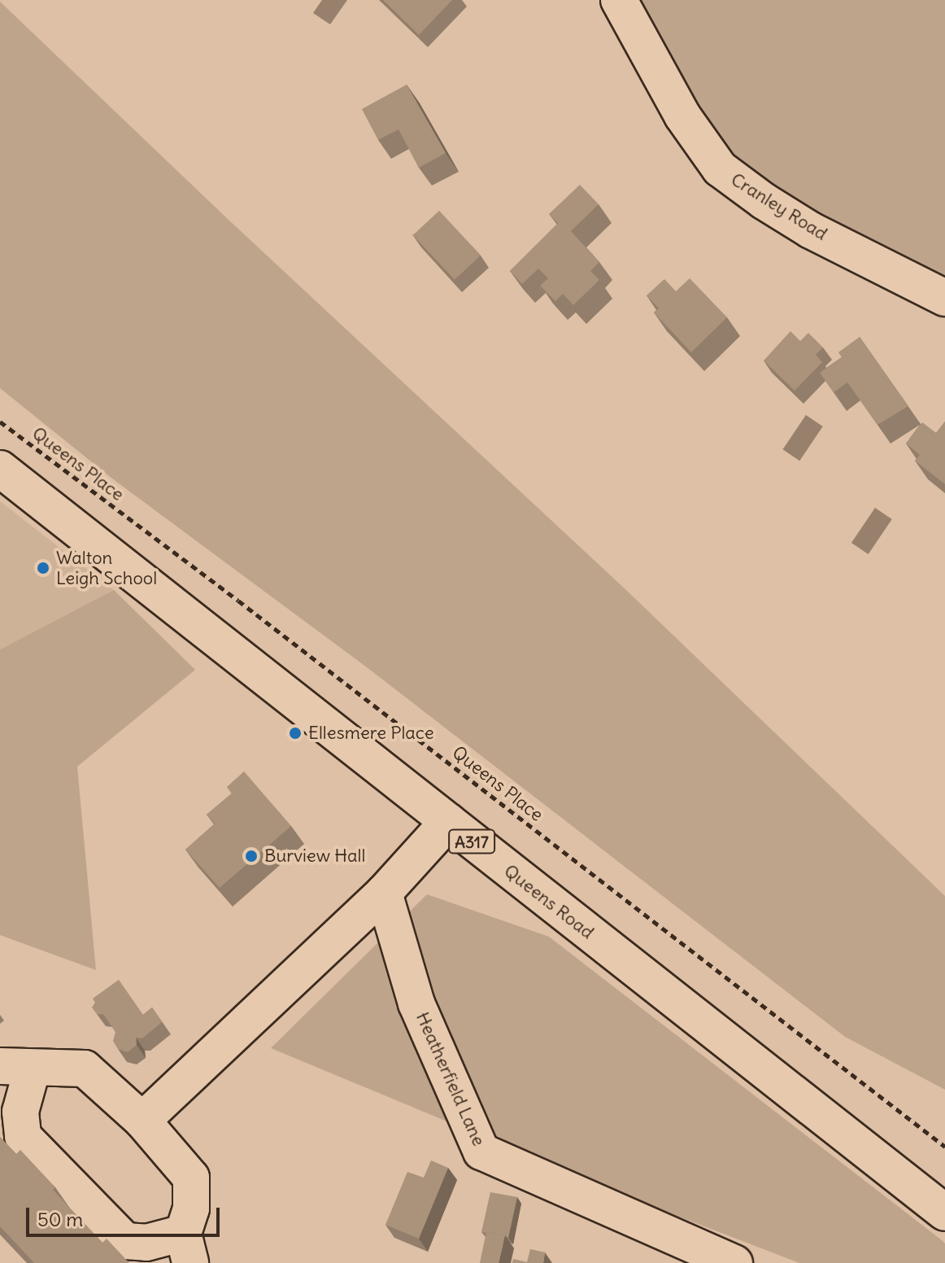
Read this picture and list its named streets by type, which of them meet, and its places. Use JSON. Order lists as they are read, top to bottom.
{
  "streets": {
    "street": [
      "Cranley Road",
      "A317",
      "Queens Road",
      "Heatherfield Lane"
    ],
    "path": ["Queens Place"]
  },
  "places": ["Walton Leigh School", "Ellesmere Place", "Burview Hall"],
  "scale_bar": "50 m"
}
